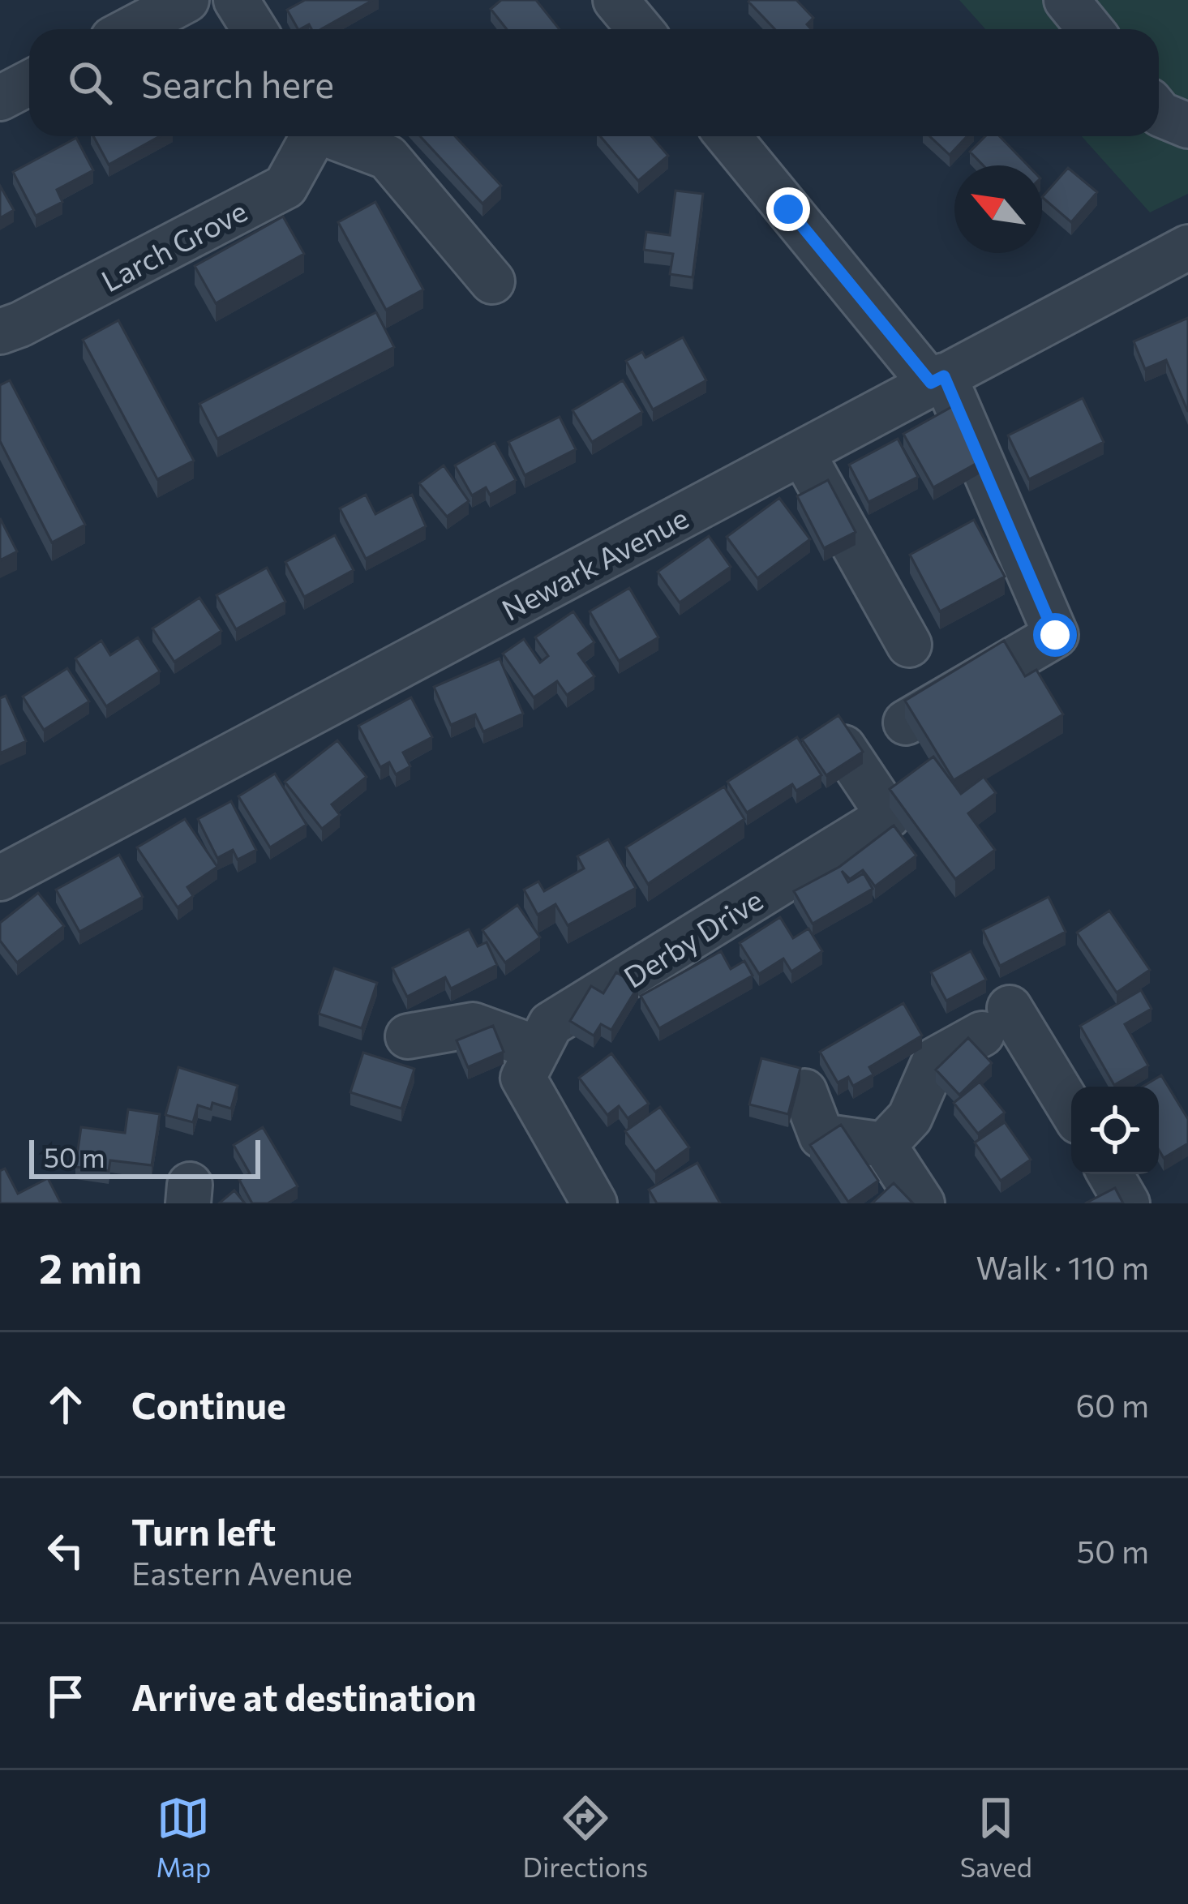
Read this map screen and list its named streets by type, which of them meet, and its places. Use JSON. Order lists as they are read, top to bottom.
{
  "streets": {
    "street": ["Larch Grove", "Newark Avenue", "Derby Drive"]
  },
  "scale_bar": "50 m",
  "north": "top left",
  "page": {
    "search": "Search here",
    "scale": "50 m",
    "heading": ["2 min", "Walk · 110 m"],
    "list": [
      ["Continue", "60 m"],
      ["Turn left", "Eastern Avenue", "50 m"],
      "Arrive at destination"
    ],
    "nav": ["Map", "Directions", "Saved"]
  }
}
